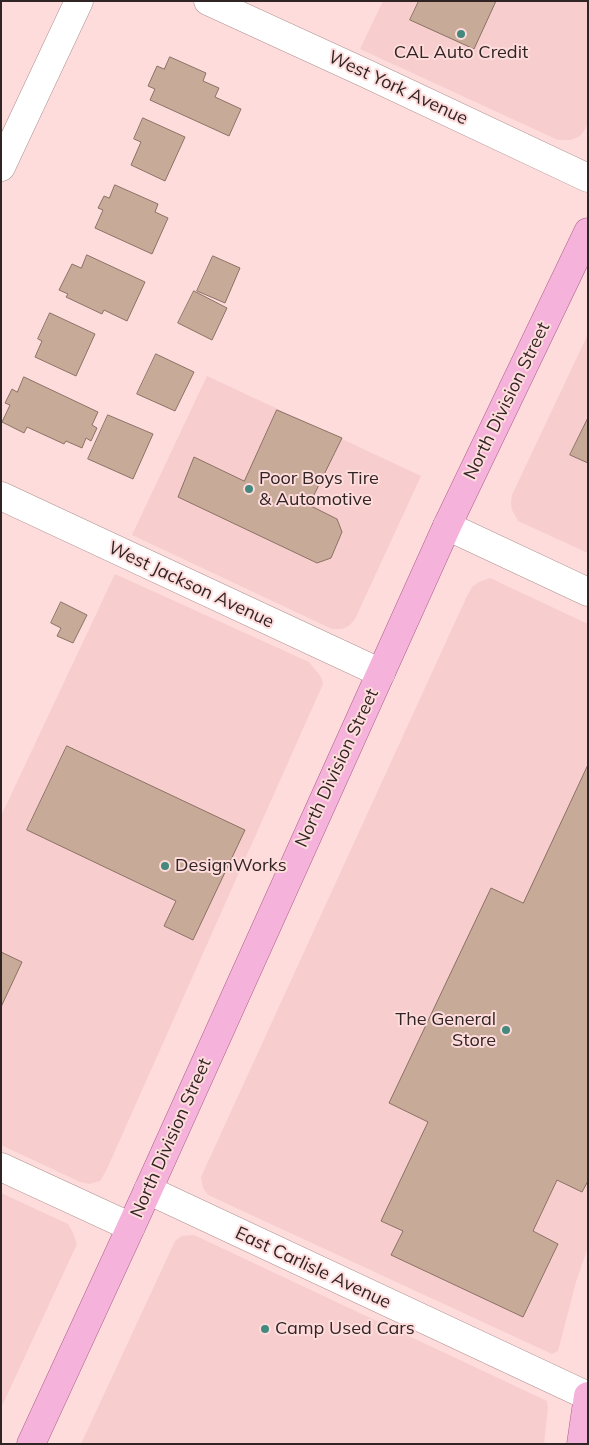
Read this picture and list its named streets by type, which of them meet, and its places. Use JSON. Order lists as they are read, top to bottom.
{
  "streets": {
    "main road": ["North Division Street"],
    "street": ["West York Avenue", "West Jackson Avenue", "East Carlisle Avenue"]
  },
  "crossings": [
    ["North Division Street", "West Jackson Avenue"],
    ["North Division Street", "East Carlisle Avenue"]
  ],
  "places": [
    "CAL Auto Credit",
    "Poor Boys Tire & Automotive",
    "DesignWorks",
    "The General Store",
    "Camp Used Cars"
  ]
}
